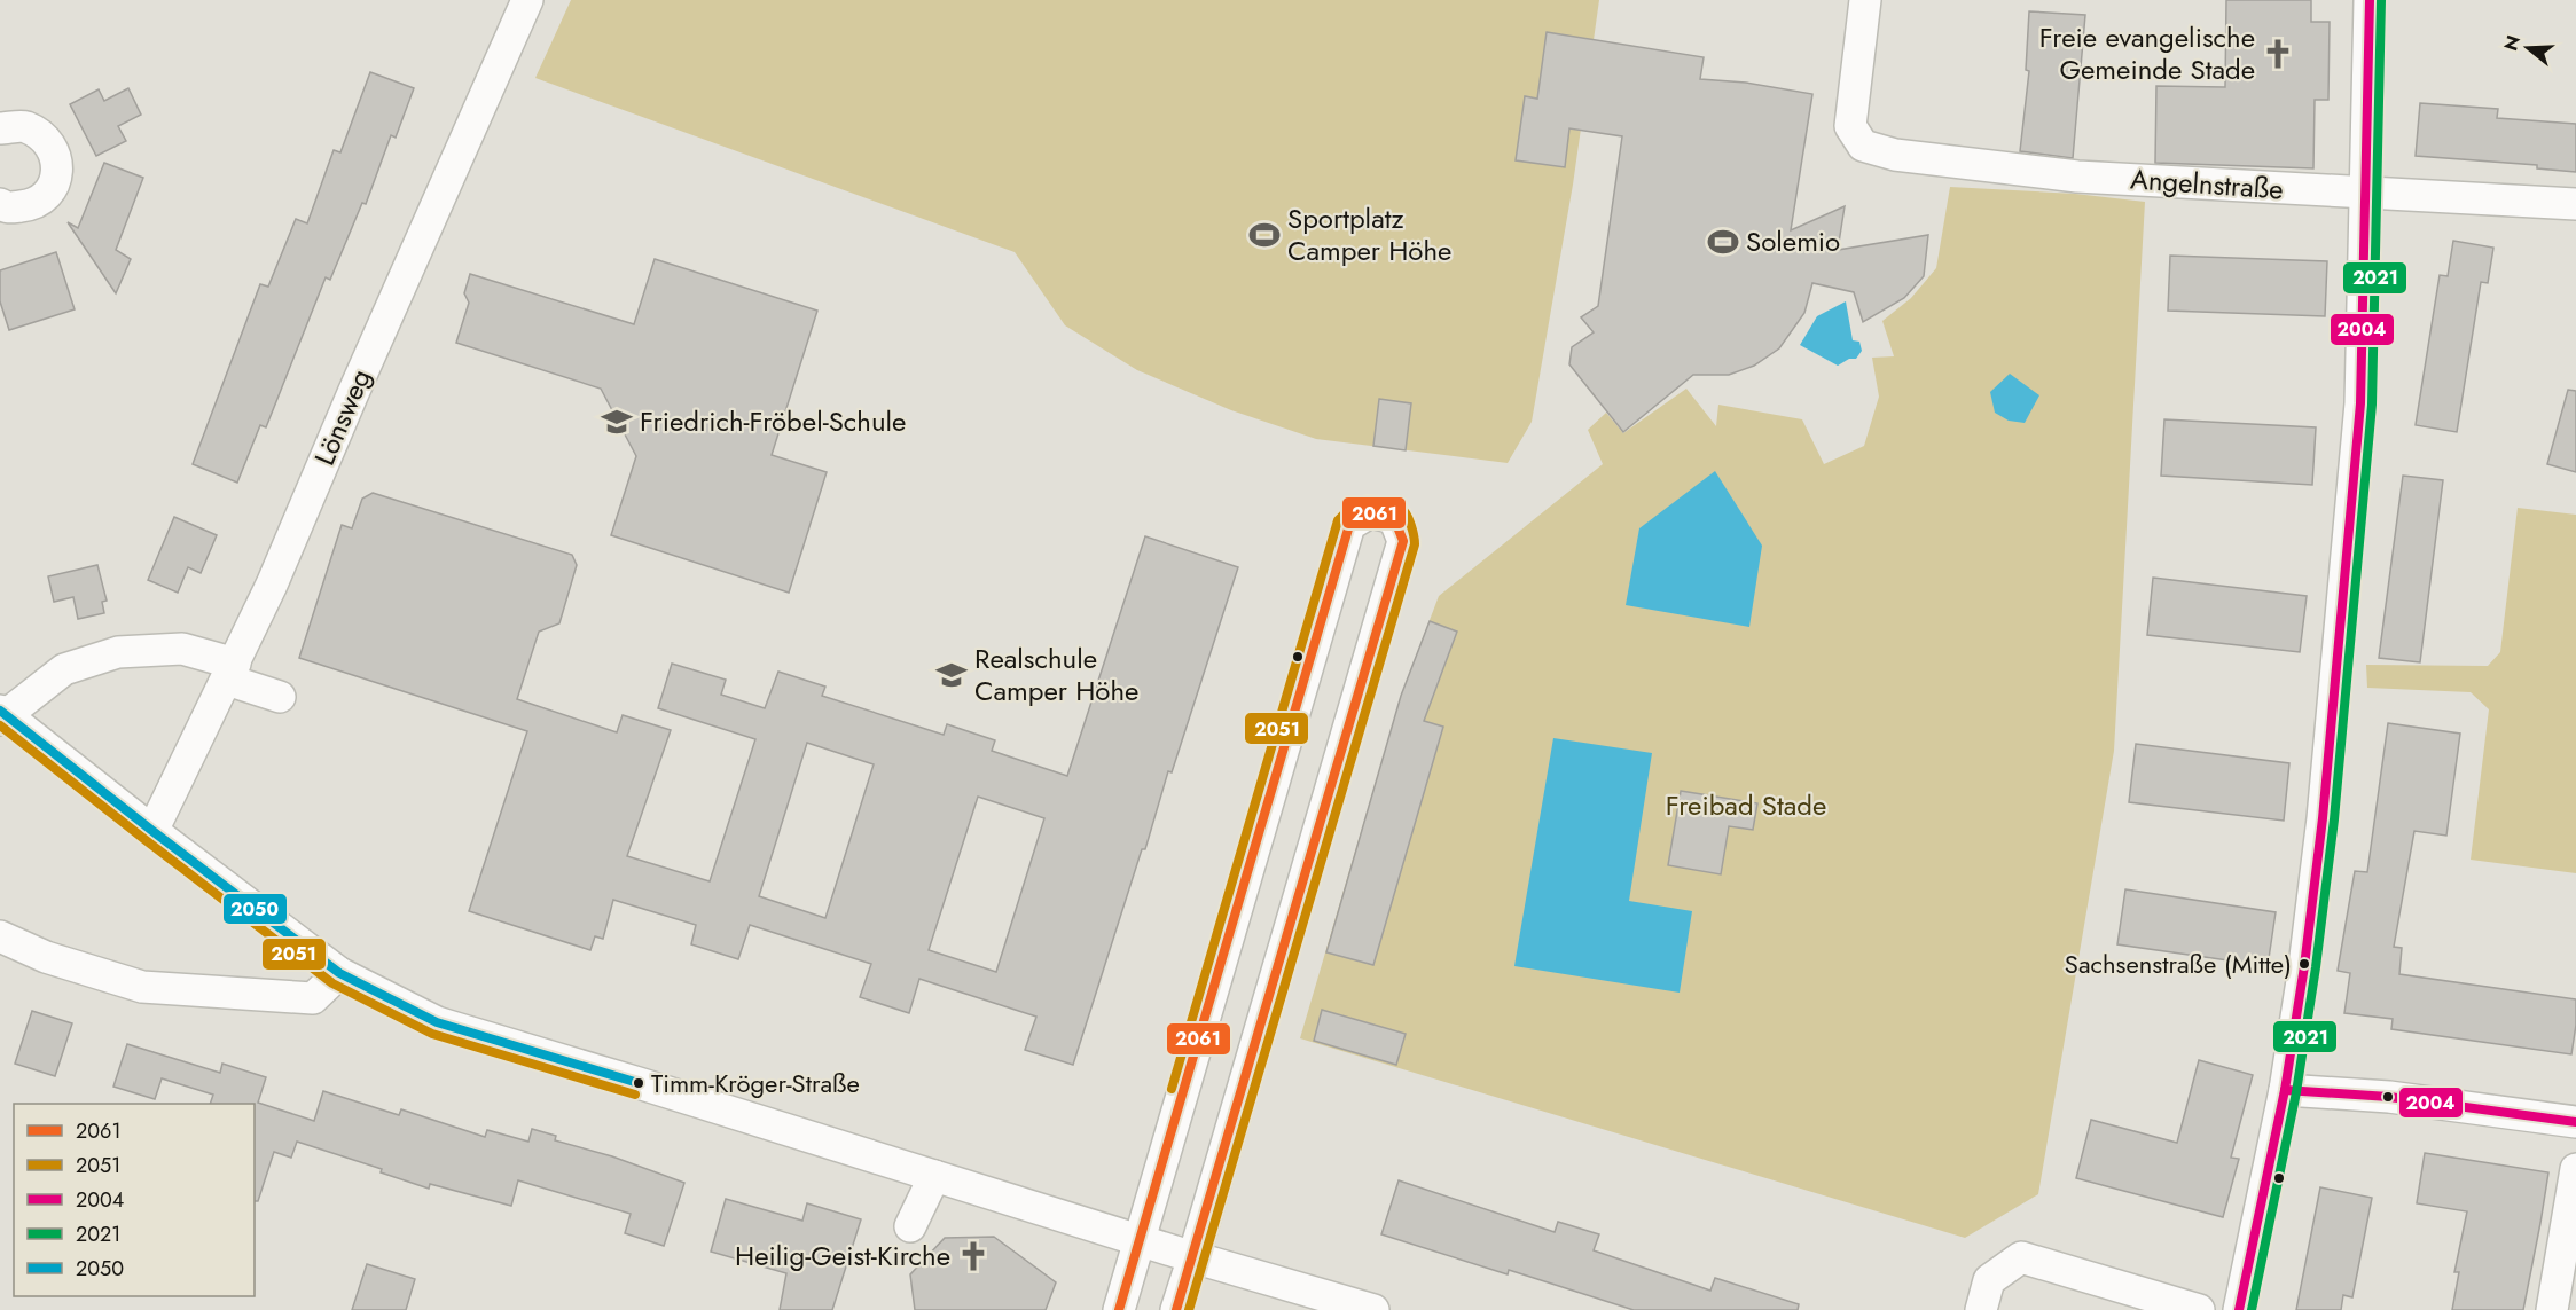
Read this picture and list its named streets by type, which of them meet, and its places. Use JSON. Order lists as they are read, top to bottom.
{
  "streets": {
    "street": ["Angelnstraße", "Lönsweg"]
  },
  "parks": ["Freibad Stade"],
  "places": {
    "church": ["Freie evangelische Gemeinde Stade", "Heilig-Geist-Kirche"],
    "sports": ["Sportplatz Camper Höhe", "Solemio"],
    "school or university": ["Friedrich-Fröbel-Schule", "Realschule Camper Höhe"],
    "other": ["Sachsenstraße (Mitte)", "Timm-Kröger-Straße"]
  },
  "lines": [
    "transit line 2004",
    "transit line 2021",
    "transit line 2051",
    "transit line 2061",
    "transit line 2050"
  ],
  "legend": [
    "2061",
    "2051",
    "2004",
    "2021",
    "2050"
  ],
  "north": "left"
}
